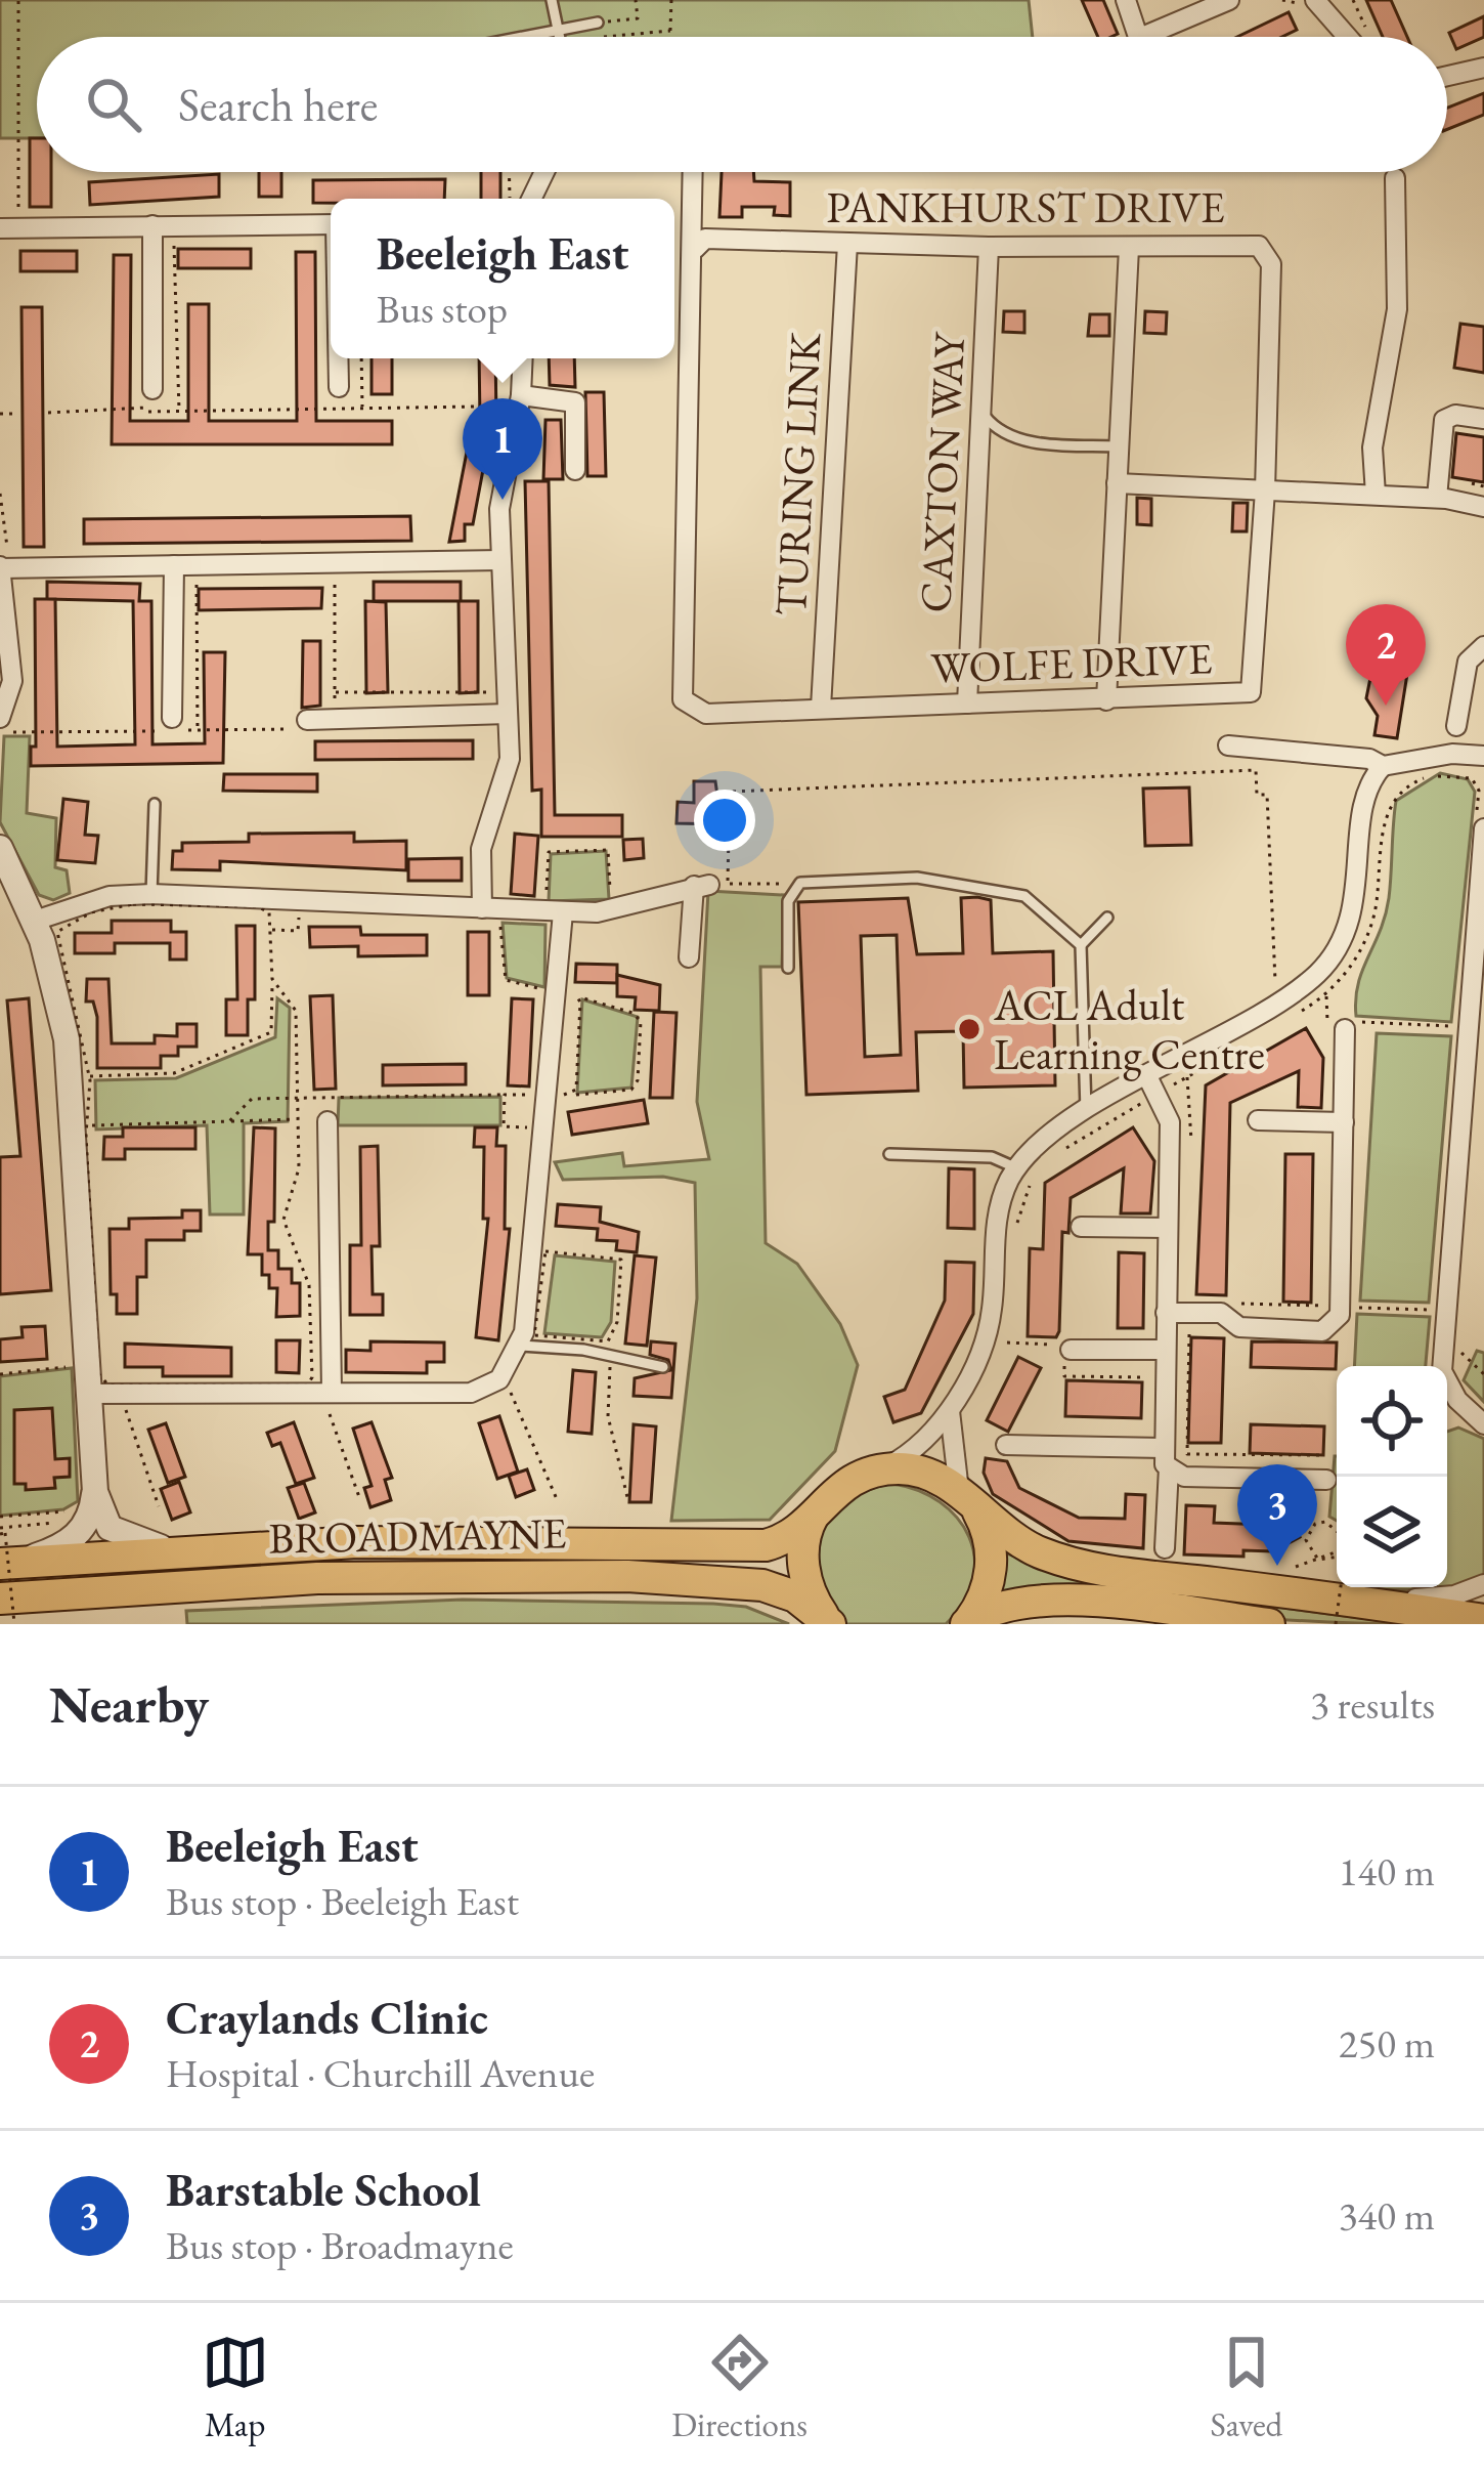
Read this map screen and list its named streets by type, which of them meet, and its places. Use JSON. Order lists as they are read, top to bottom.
{
  "streets": {
    "main road": ["BROADMAYNE"],
    "street": [
      "PANKHURST DRIVE",
      "CAXTON WAY",
      "TURING LINK",
      "WOLFE DRIVE"
    ]
  },
  "crossings": [
    ["PANKHURST DRIVE", "CAXTON WAY"],
    ["PANKHURST DRIVE", "TURING LINK"],
    ["PANKHURST DRIVE", "WOLFE DRIVE"],
    ["CAXTON WAY", "WOLFE DRIVE"],
    ["TURING LINK", "WOLFE DRIVE"]
  ],
  "places": ["ACL Adult Learning Centre"],
  "page": {
    "search": "Search here",
    "popup": ["Beeleigh East", "Bus stop"],
    "pins": ["1", "2", "3"],
    "heading": ["Nearby", "3 results"],
    "list": [
      {
        "mark": "1",
        "name": "Beeleigh East",
        "note": "Bus stop · Beeleigh East",
        "value": "140 m"
      },
      {
        "mark": "2",
        "name": "Craylands Clinic",
        "note": "Hospital · Churchill Avenue",
        "value": "250 m"
      },
      {
        "mark": "3",
        "name": "Barstable School",
        "note": "Bus stop · Broadmayne",
        "value": "340 m"
      }
    ],
    "nav": ["Map", "Directions", "Saved"]
  }
}
